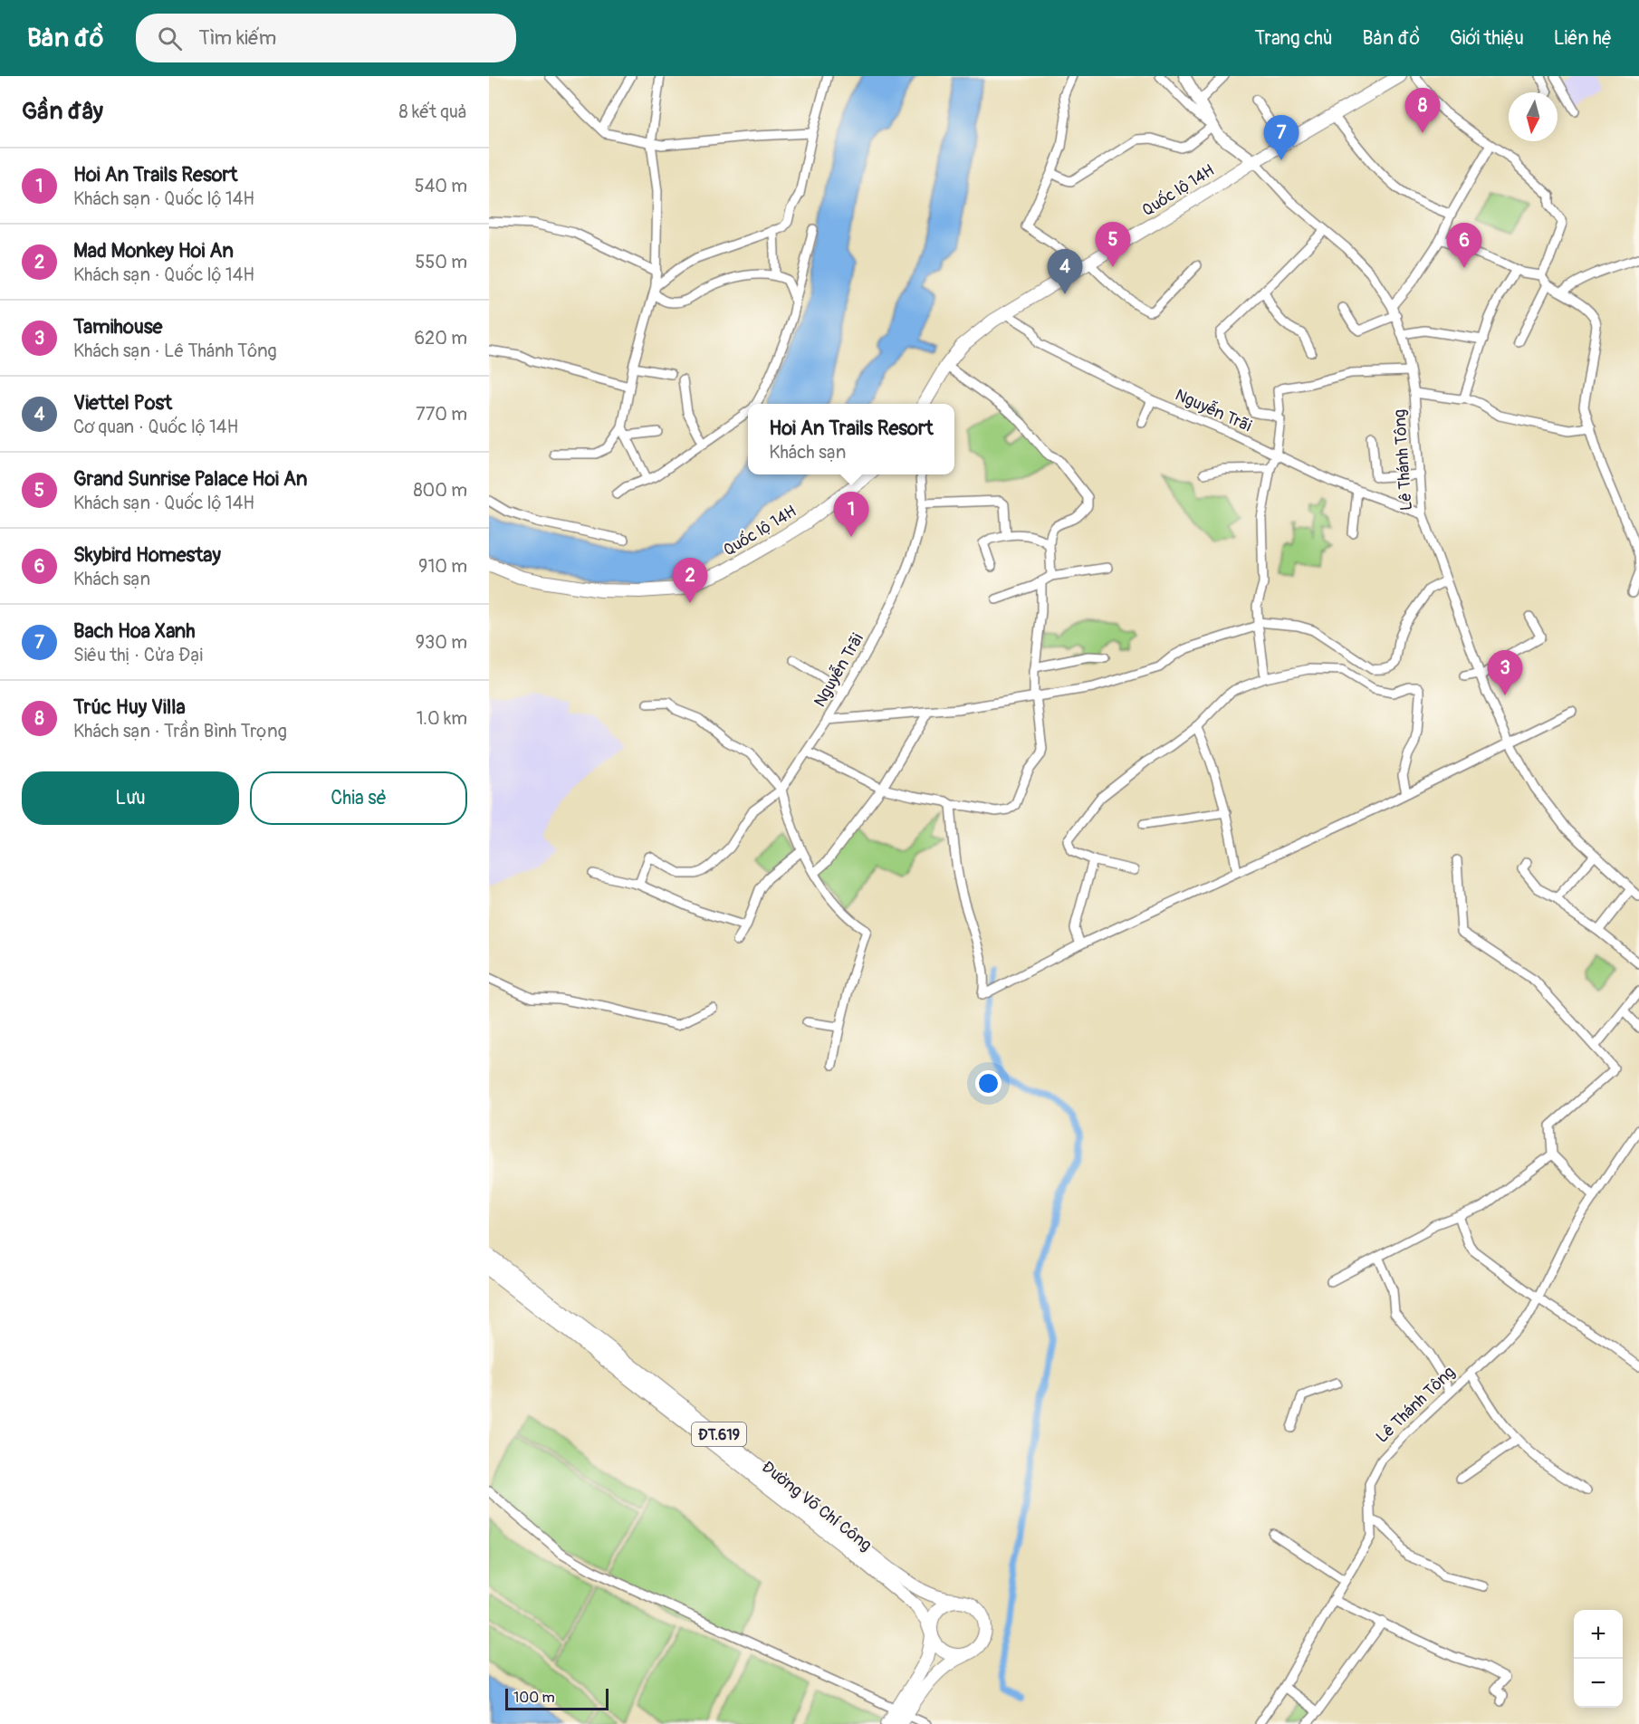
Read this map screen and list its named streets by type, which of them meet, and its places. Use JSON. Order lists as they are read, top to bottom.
{
  "streets": {
    "main road": ["Quốc lộ 14H", "ĐT.619", "Đường Võ Chí Công"],
    "street": ["Nguyễn Trãi", "Lê Thánh Tông"]
  },
  "crossings": [
    ["Quốc lộ 14H", "Nguyễn Trãi"],
    ["Quốc lộ 14H", "Lê Thánh Tông"],
    ["Nguyễn Trãi", "Lê Thánh Tông"]
  ],
  "scale_bar": "100 m",
  "north": "bottom",
  "page": {
    "header": "Bản đồ",
    "search": "Tìm kiếm",
    "nav": [
      "Trang chủ",
      "Bản đồ",
      "Giới thiệu",
      "Liên hệ"
    ],
    "heading": ["Gần đây", "8 kết quả"],
    "pins": [
      "8",
      "7",
      "5",
      "6",
      "4",
      "1",
      "2",
      "3"
    ],
    "list": [
      {
        "mark": "1",
        "name": "Hoi An Trails Resort",
        "note": "Khách sạn · Quốc lộ 14H",
        "value": "540 m"
      },
      {
        "mark": "2",
        "name": "Mad Monkey Hoi An",
        "note": "Khách sạn · Quốc lộ 14H",
        "value": "550 m"
      },
      {
        "mark": "3",
        "name": "Tamihouse",
        "note": "Khách sạn · Lê Thánh Tông",
        "value": "620 m"
      },
      {
        "mark": "4",
        "name": "Viettel Post",
        "note": "Cơ quan · Quốc lộ 14H",
        "value": "770 m"
      },
      {
        "mark": "5",
        "name": "Grand Sunrise Palace Hoi An",
        "note": "Khách sạn · Quốc lộ 14H",
        "value": "800 m"
      },
      {
        "mark": "6",
        "name": "Skybird Homestay",
        "note": "Khách sạn",
        "value": "910 m"
      },
      {
        "mark": "7",
        "name": "Bach Hoa Xanh",
        "note": "Siêu thị · Cửa Đại",
        "value": "930 m"
      },
      {
        "mark": "8",
        "name": "Trúc Huy Villa",
        "note": "Khách sạn · Trần Bình Trọng",
        "value": "1.0 km"
      }
    ],
    "popup": ["Hoi An Trails Resort", "Khách sạn"],
    "buttons": ["Lưu", "Chia sẻ"],
    "map_buttons": ["+", "−"],
    "scale": "100 m"
  }
}
